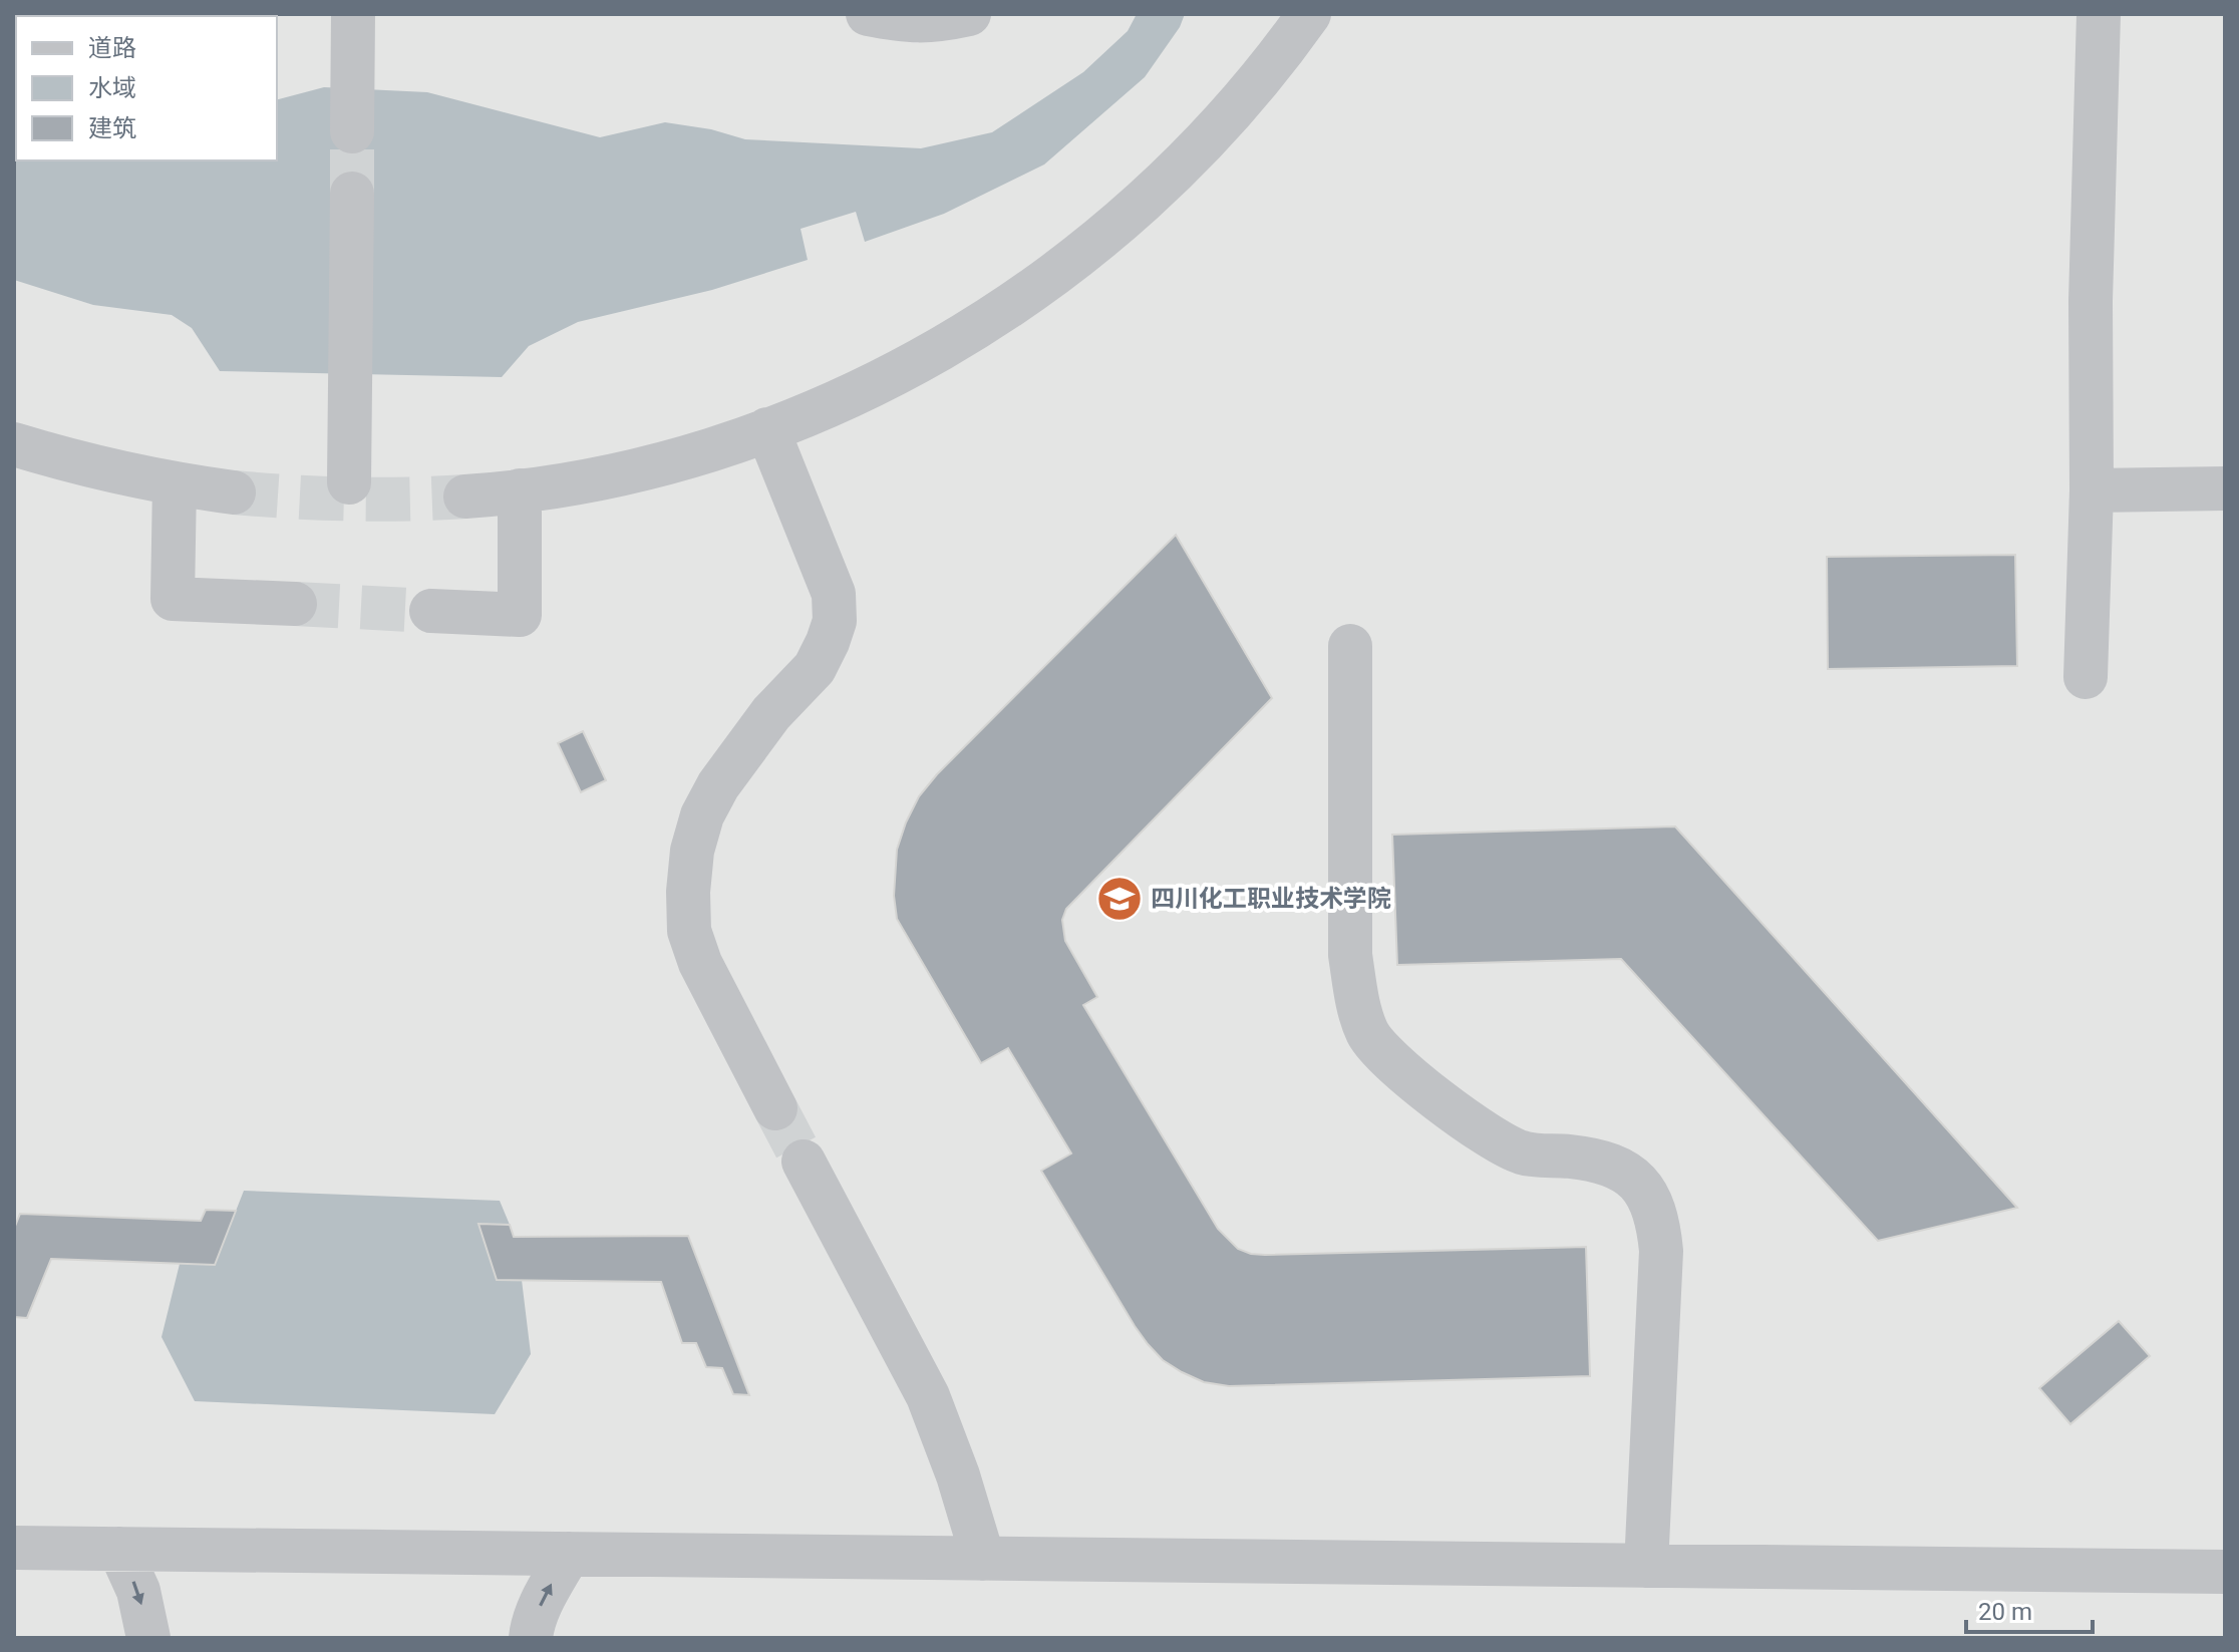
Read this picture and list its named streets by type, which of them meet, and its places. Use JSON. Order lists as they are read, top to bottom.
{
  "places": {
    "school or university": ["四川化工职业技术学院"]
  },
  "legend": ["道路", "水域", "建筑"],
  "scale_bar": "20 m"
}
